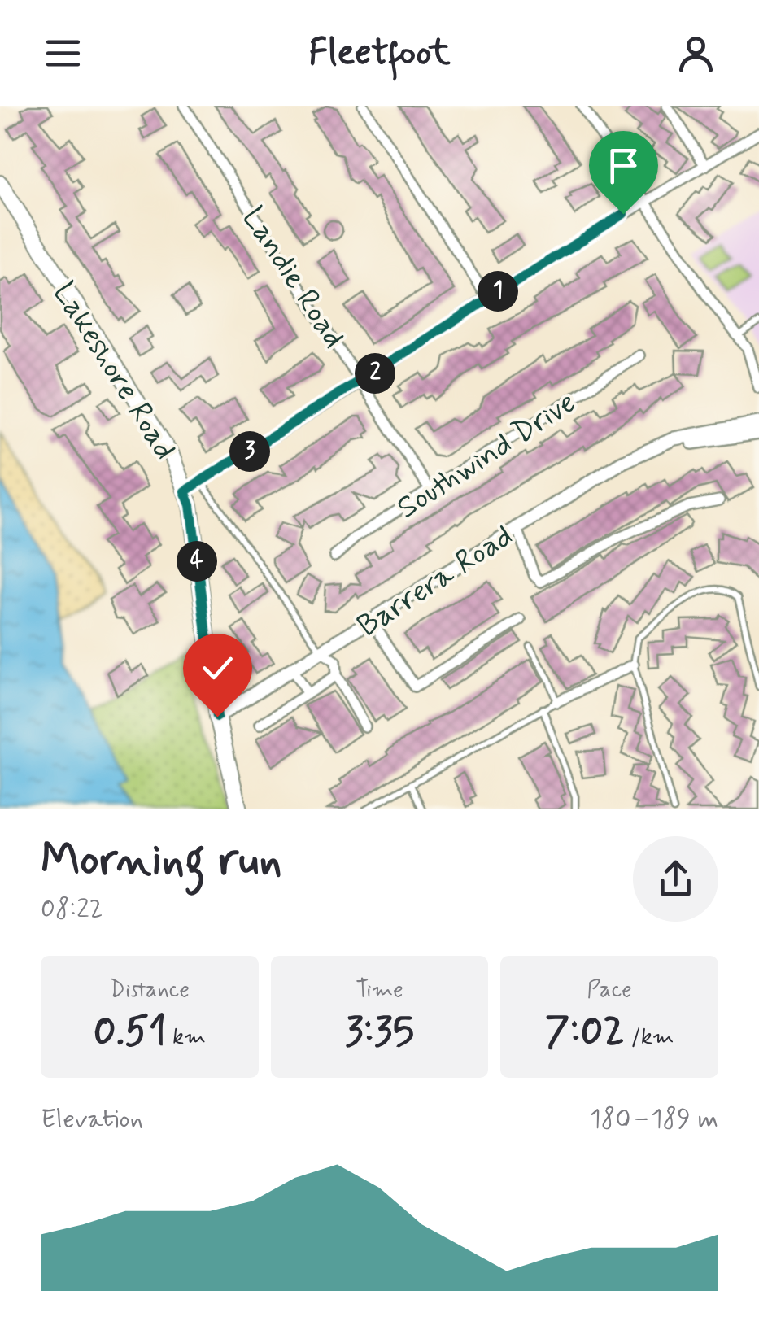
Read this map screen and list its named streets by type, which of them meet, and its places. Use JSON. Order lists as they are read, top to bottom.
{
  "streets": {
    "main road": ["Lakeshore Road"],
    "street": ["Landie Road", "Southwind Drive", "Barrera Road"]
  },
  "crossings": [
    ["Landie Road", "Southwind Drive"],
    ["Lakeshore Road", "Barrera Road"]
  ],
  "page": {
    "header": "Fleetfoot",
    "pins": [
      "1",
      "2",
      "3",
      "4"
    ],
    "heading": ["Morning run", "08:22"],
    "stats": [
      ["Distance", "0.51 km"],
      ["Time", "3:35"],
      ["Pace", "7:02 /km"]
    ],
    "chart": ["Elevation", "180–189 m"]
  }
}
